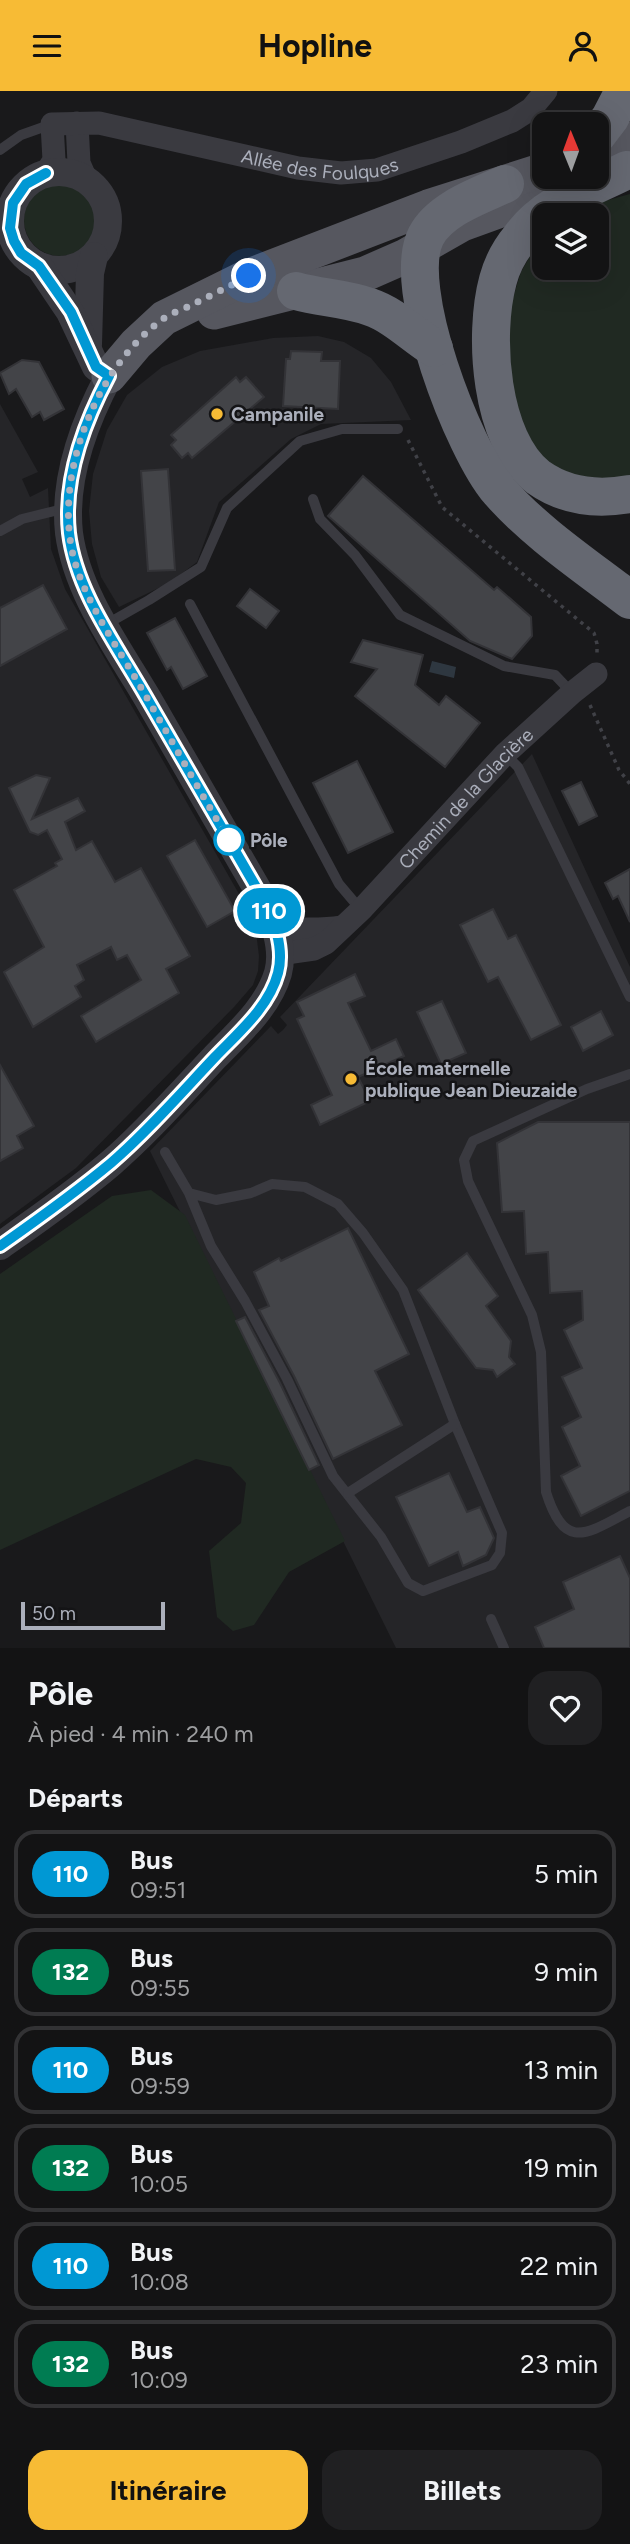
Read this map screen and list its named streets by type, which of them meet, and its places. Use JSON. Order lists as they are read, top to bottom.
{
  "streets": {
    "street": ["Allée des Foulques", "Chemin de la Glacière"]
  },
  "places": ["Campanile", "Pôle", "École maternelle publique Jean Dieuzaide"],
  "lines": ["bus line 110"],
  "scale_bar": "50 m",
  "north": "top",
  "page": {
    "header": "Hopline",
    "on_map": "110",
    "scale": "50 m",
    "heading": [
      ["Pôle", "À pied · 4 min · 240 m"],
      "Départs"
    ],
    "list": [
      {
        "mark": "110",
        "name": "Bus",
        "note": "09:51",
        "value": "5 min"
      },
      {
        "mark": "132",
        "name": "Bus",
        "note": "09:55",
        "value": "9 min"
      },
      {
        "mark": "110",
        "name": "Bus",
        "note": "09:59",
        "value": "13 min"
      },
      {
        "mark": "132",
        "name": "Bus",
        "note": "10:05",
        "value": "19 min"
      },
      {
        "mark": "110",
        "name": "Bus",
        "note": "10:08",
        "value": "22 min"
      },
      {
        "mark": "132",
        "name": "Bus",
        "note": "10:09",
        "value": "23 min"
      }
    ],
    "buttons": ["Itinéraire", "Billets"]
  }
}
